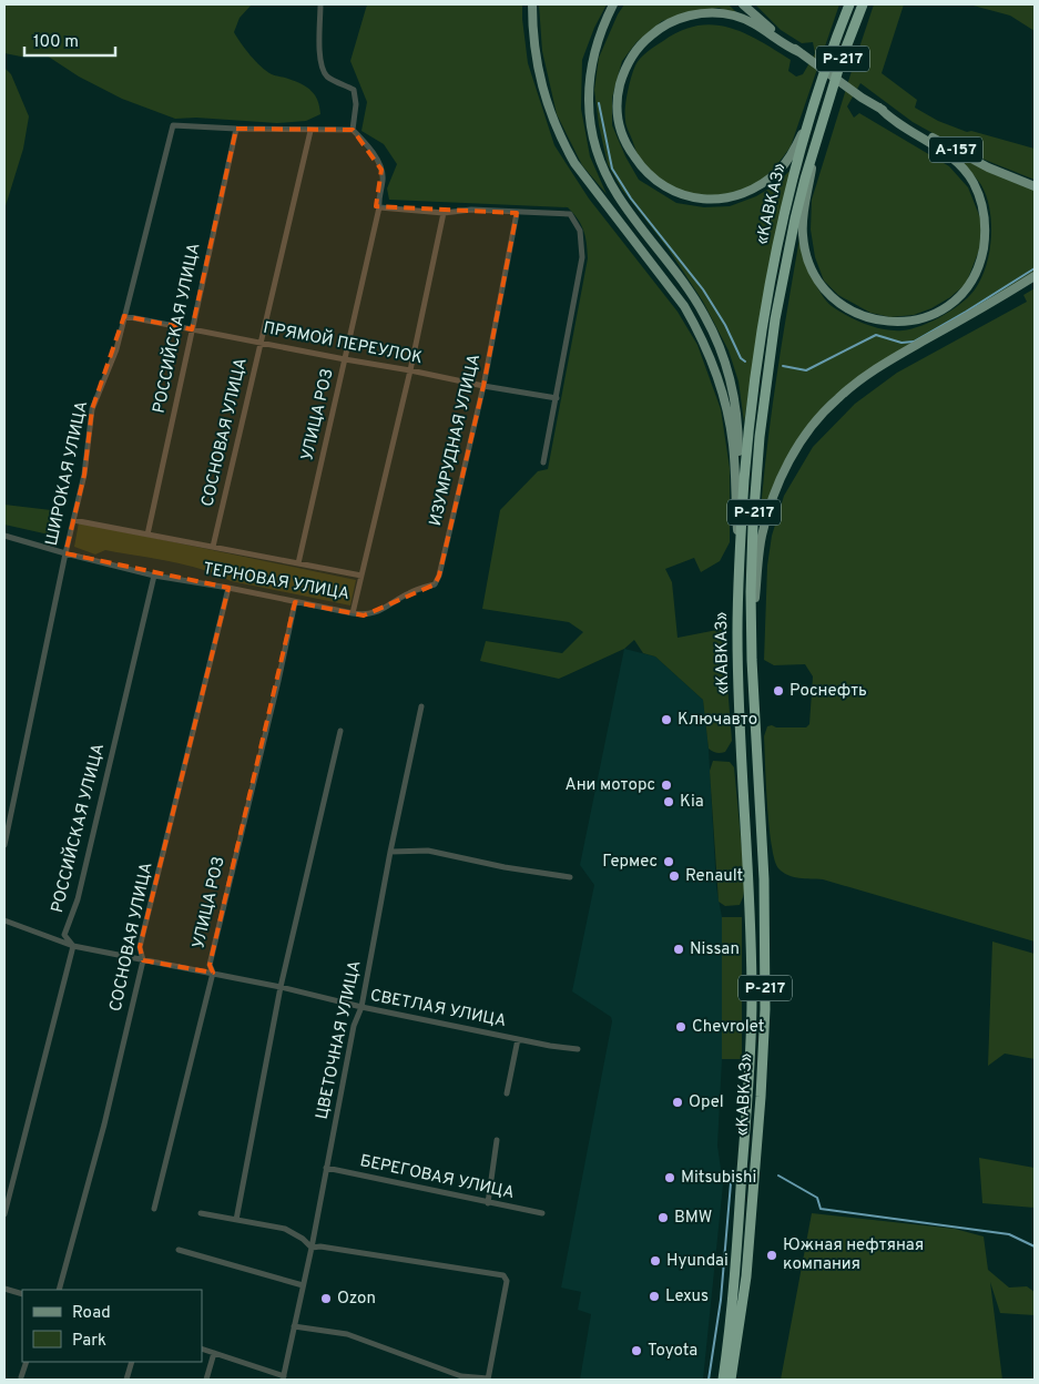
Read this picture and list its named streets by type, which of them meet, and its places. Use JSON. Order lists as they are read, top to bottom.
{
  "streets": {
    "highway": ["Р-217", "«КАВКАЗ»"],
    "main road": ["А-157"],
    "street": [
      "РОССИЙСКАЯ УЛИЦА",
      "ПРЯМОЙ ПЕРЕУЛОК",
      "УЛИЦА РОЗ",
      "СОСНОВАЯ УЛИЦА",
      "ИЗУМРУДНАЯ УЛИЦА",
      "ШИРОКАЯ УЛИЦА",
      "ТЕРНОВАЯ УЛИЦА",
      "СВЕТЛАЯ УЛИЦА",
      "ЦВЕТОЧНАЯ УЛИЦА",
      "БЕРЕГОВАЯ УЛИЦА"
    ]
  },
  "crossings": [
    ["Р-217", "«КАВКАЗ»"],
    ["РОССИЙСКАЯ УЛИЦА", "ПРЯМОЙ ПЕРЕУЛОК"],
    ["РОССИЙСКАЯ УЛИЦА", "ШИРОКАЯ УЛИЦА"],
    ["РОССИЙСКАЯ УЛИЦА", "ТЕРНОВАЯ УЛИЦА"],
    ["РОССИЙСКАЯ УЛИЦА", "СВЕТЛАЯ УЛИЦА"],
    ["ПРЯМОЙ ПЕРЕУЛОК", "УЛИЦА РОЗ"],
    ["ПРЯМОЙ ПЕРЕУЛОК", "СОСНОВАЯ УЛИЦА"],
    ["ПРЯМОЙ ПЕРЕУЛОК", "ИЗУМРУДНАЯ УЛИЦА"],
    ["ПРЯМОЙ ПЕРЕУЛОК", "ШИРОКАЯ УЛИЦА"],
    ["УЛИЦА РОЗ", "ШИРОКАЯ УЛИЦА"],
    ["УЛИЦА РОЗ", "ТЕРНОВАЯ УЛИЦА"],
    ["УЛИЦА РОЗ", "СВЕТЛАЯ УЛИЦА"],
    ["СОСНОВАЯ УЛИЦА", "ШИРОКАЯ УЛИЦА"],
    ["СОСНОВАЯ УЛИЦА", "ТЕРНОВАЯ УЛИЦА"],
    ["СОСНОВАЯ УЛИЦА", "СВЕТЛАЯ УЛИЦА"],
    ["ИЗУМРУДНАЯ УЛИЦА", "ТЕРНОВАЯ УЛИЦА"],
    ["ШИРОКАЯ УЛИЦА", "ТЕРНОВАЯ УЛИЦА"],
    ["СВЕТЛАЯ УЛИЦА", "ЦВЕТОЧНАЯ УЛИЦА"],
    ["ЦВЕТОЧНАЯ УЛИЦА", "БЕРЕГОВАЯ УЛИЦА"]
  ],
  "places": [
    "Роснефть",
    "Ключавто",
    "Ани моторс",
    "Kia",
    "Гермес",
    "Renault",
    "Nissan",
    "Chevrolet",
    "Opel",
    "Mitsubishi",
    "BMW",
    "Южная нефтяная компания",
    "Hyundai",
    "Lexus",
    "Ozon",
    "Toyota"
  ],
  "legend": ["Road", "Park"],
  "scale_bar": "100 m"
}
